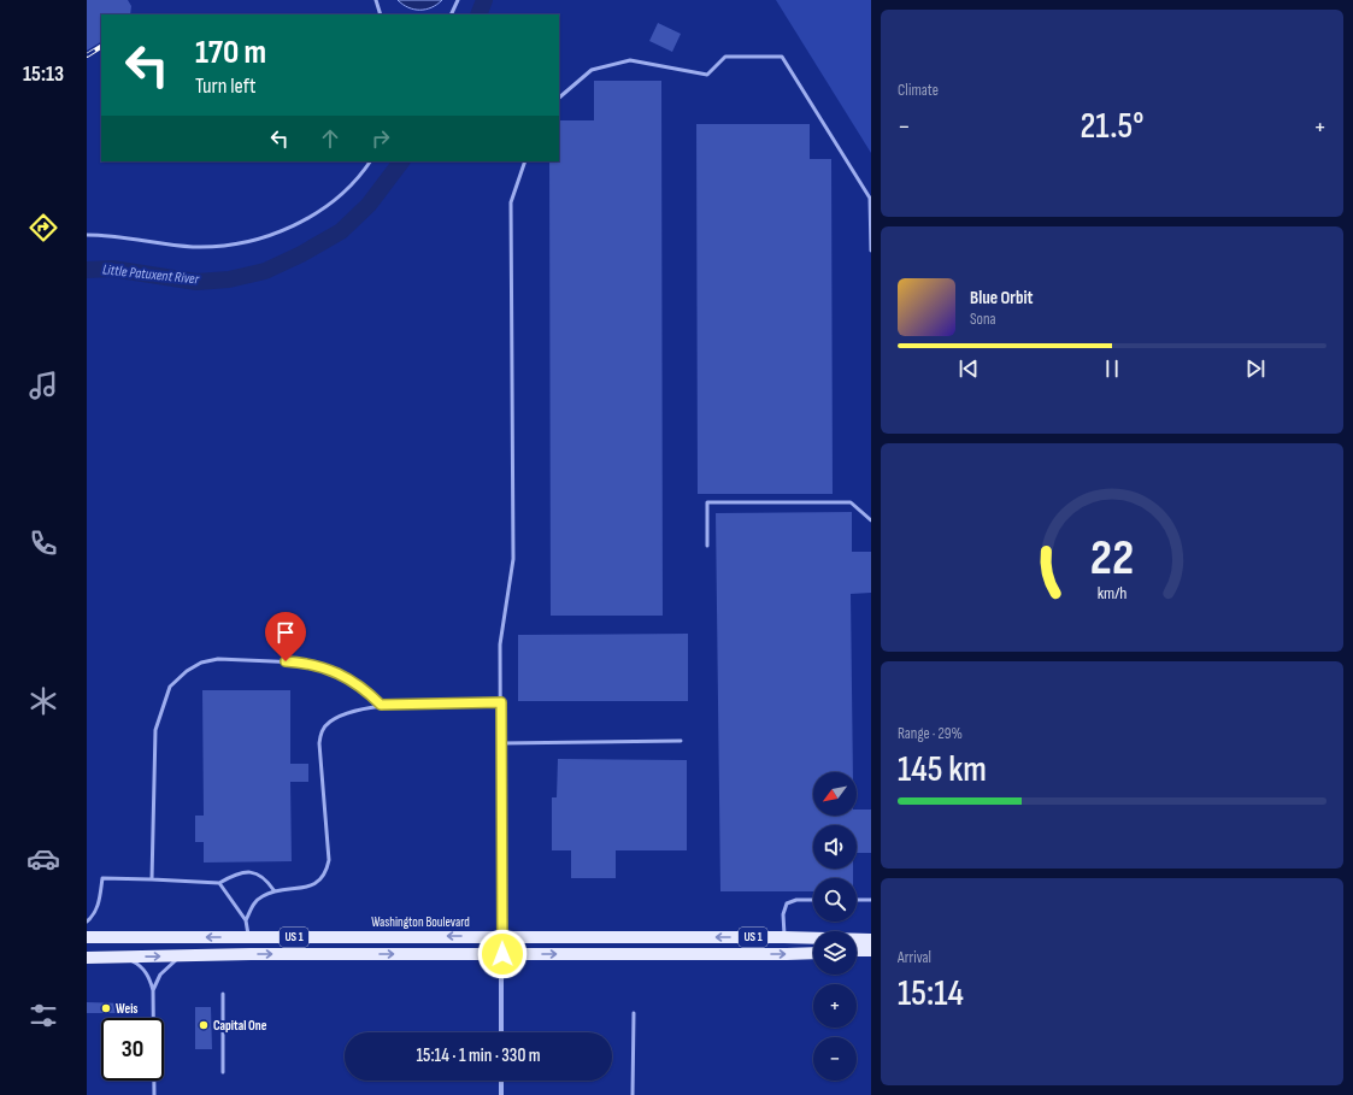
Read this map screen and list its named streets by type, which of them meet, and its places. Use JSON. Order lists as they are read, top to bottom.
{
  "streets": {
    "main road": ["Washington Boulevard", "US 1"]
  },
  "water": ["Little Patuxent River"],
  "places": ["Weis", "Capital One"],
  "north": "bottom left",
  "page": {
    "tabs": "15:13",
    "tile": [
      "Climate",
      ["Range · 29%", "145 km"],
      ["Arrival", "15:14"]
    ],
    "turn": ["170 m", "Turn left"],
    "heat": ["−", "21.5°", "+"],
    "song": ["Blue Orbit", "Sona"],
    "map_buttons": ["+", "−"],
    "limit": "30",
    "trip": "15:14 · 1 min · 330 m",
    "gauge": ["22", "km/h"]
  }
}
